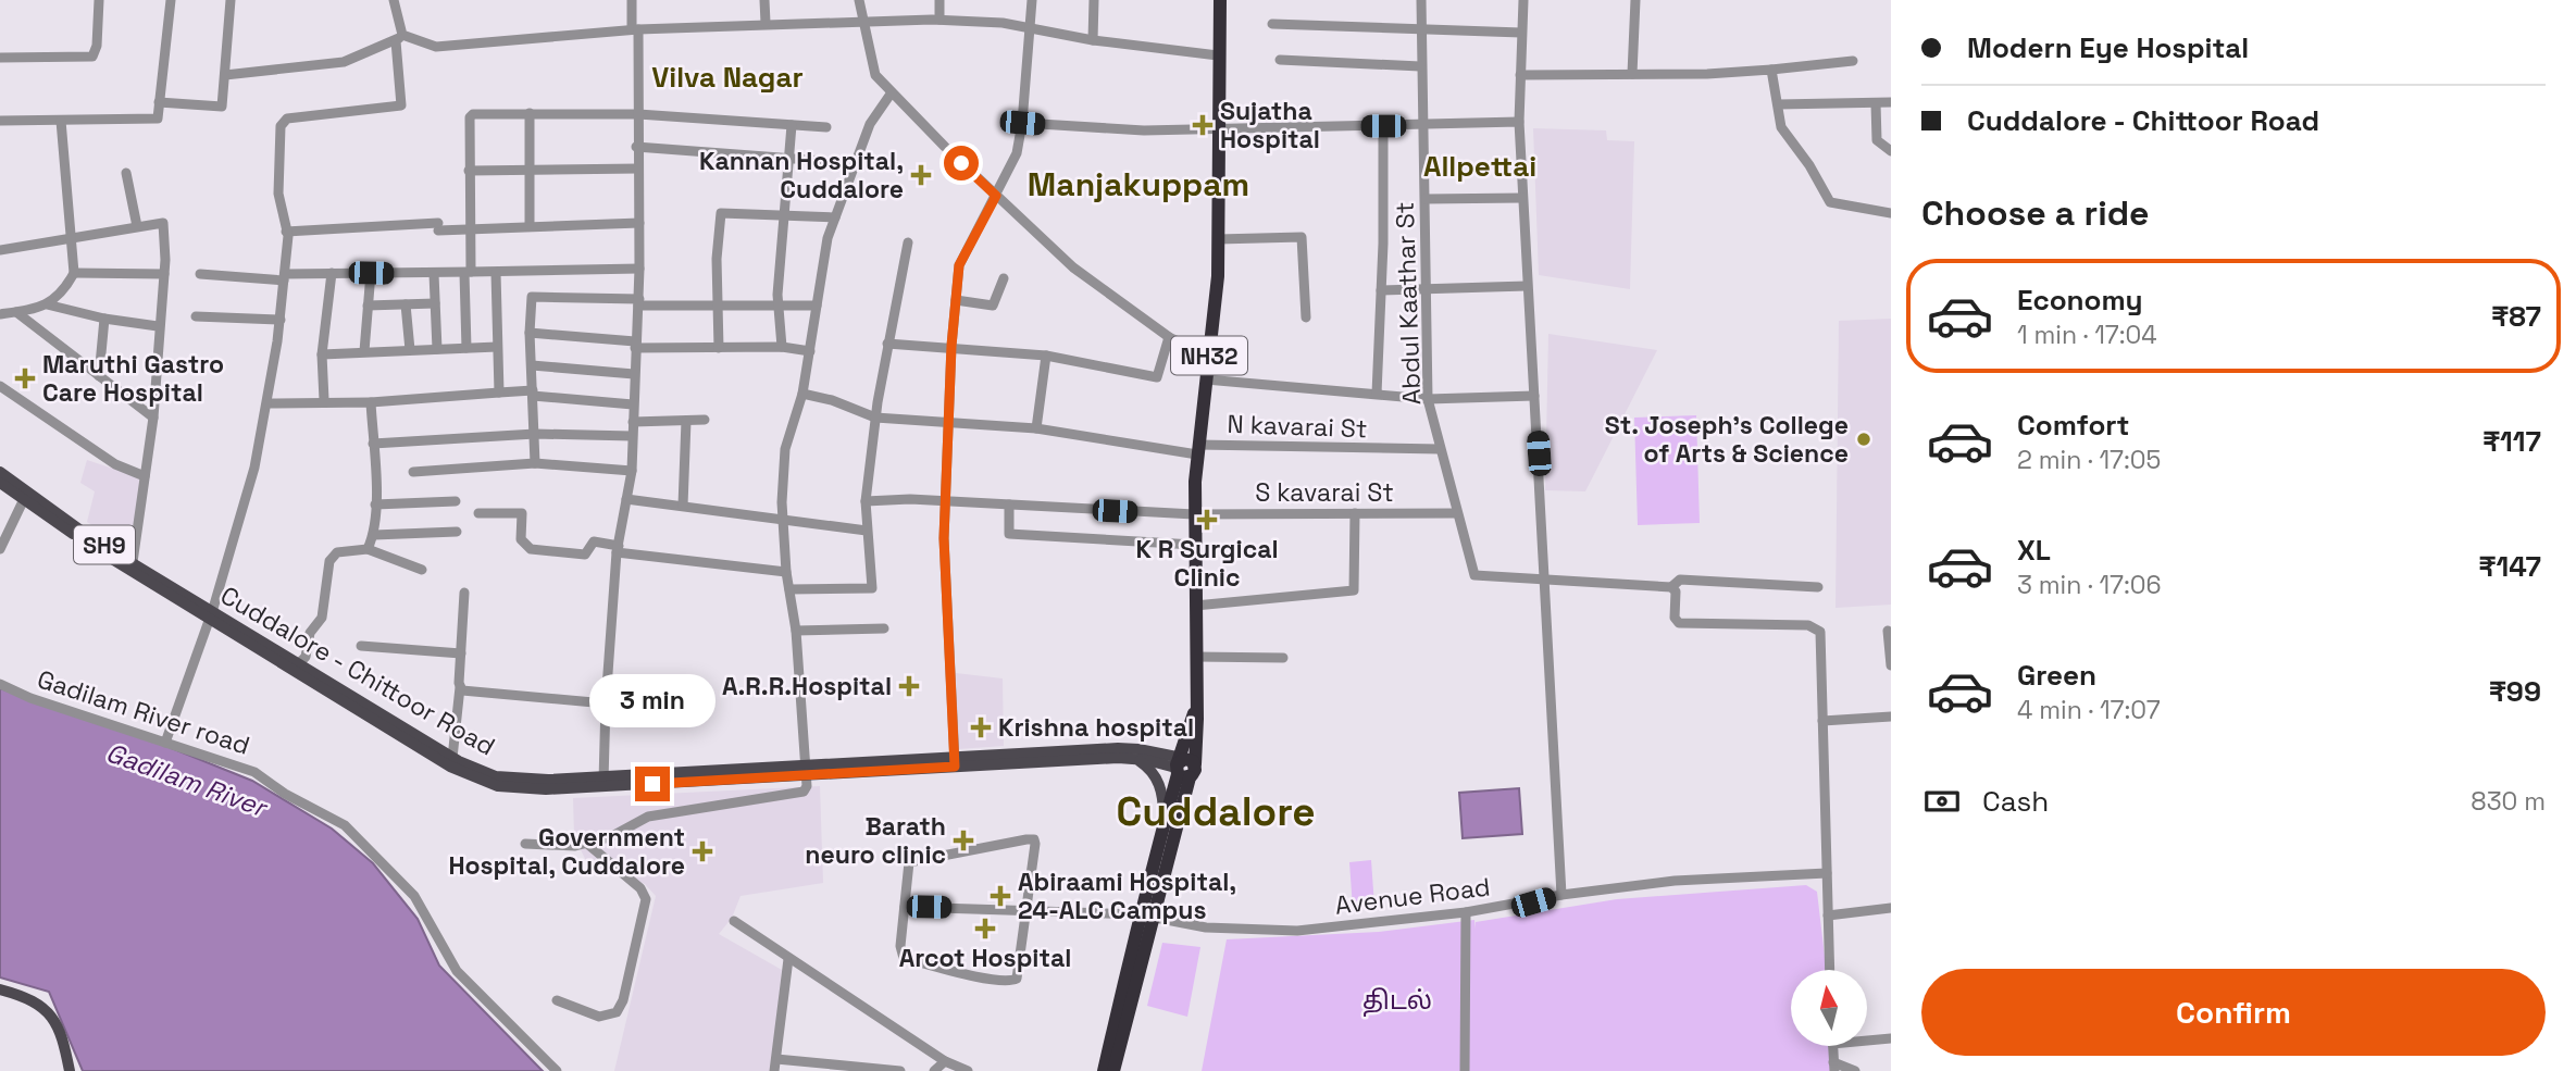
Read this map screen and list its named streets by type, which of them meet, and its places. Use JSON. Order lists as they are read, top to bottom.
{
  "streets": {
    "highway": ["NH32"],
    "main road": ["SH9", "Cuddalore - Chittoor Road"],
    "street": [
      "Abdul Kaathar St",
      "N kavarai St",
      "S kavarai St",
      "Gadilam River road",
      "Avenue Road"
    ]
  },
  "crossings": [
    ["Abdul Kaathar St", "N kavarai St"],
    ["Abdul Kaathar St", "S kavarai St"],
    ["NH32", "N kavarai St"],
    ["NH32", "S kavarai St"],
    ["NH32", "Cuddalore - Chittoor Road"],
    ["NH32", "Avenue Road"]
  ],
  "districts": [
    "Vilva Nagar",
    "Allpettai",
    "Manjakuppam",
    "Cuddalore"
  ],
  "water": ["Gadilam River"],
  "parks": ["திடல்"],
  "places": {
    "health": [
      "Sujatha Hospital",
      "Kannan Hospital, Cuddalore",
      "Maruthi Gastro Care Hospital",
      "K R Surgical Clinic",
      "A.R.R.Hospital",
      "Krishna hospital",
      "Barath neuro clinic",
      "Government Hospital, Cuddalore",
      "Abiraami Hospital, 24-ALC Campus",
      "Arcot Hospital"
    ],
    "other": ["St. Joseph's College of Arts & Science"]
  },
  "north": "top",
  "page": {
    "banner": ["Modern Eye Hospital", "Cuddalore - Chittoor Road"],
    "heading": "Choose a ride",
    "list": [
      {
        "name": "Economy",
        "note": "1 min · 17:04",
        "value": "₹87"
      },
      {
        "name": "Comfort",
        "note": "2 min · 17:05",
        "value": "₹117"
      },
      {
        "name": "XL",
        "note": "3 min · 17:06",
        "value": "₹147"
      },
      {
        "name": "Green",
        "note": "4 min · 17:07",
        "value": "₹99"
      }
    ],
    "bubble": "3 min",
    "pay": ["Cash", "830 m"],
    "buttons": "Confirm"
  }
}
